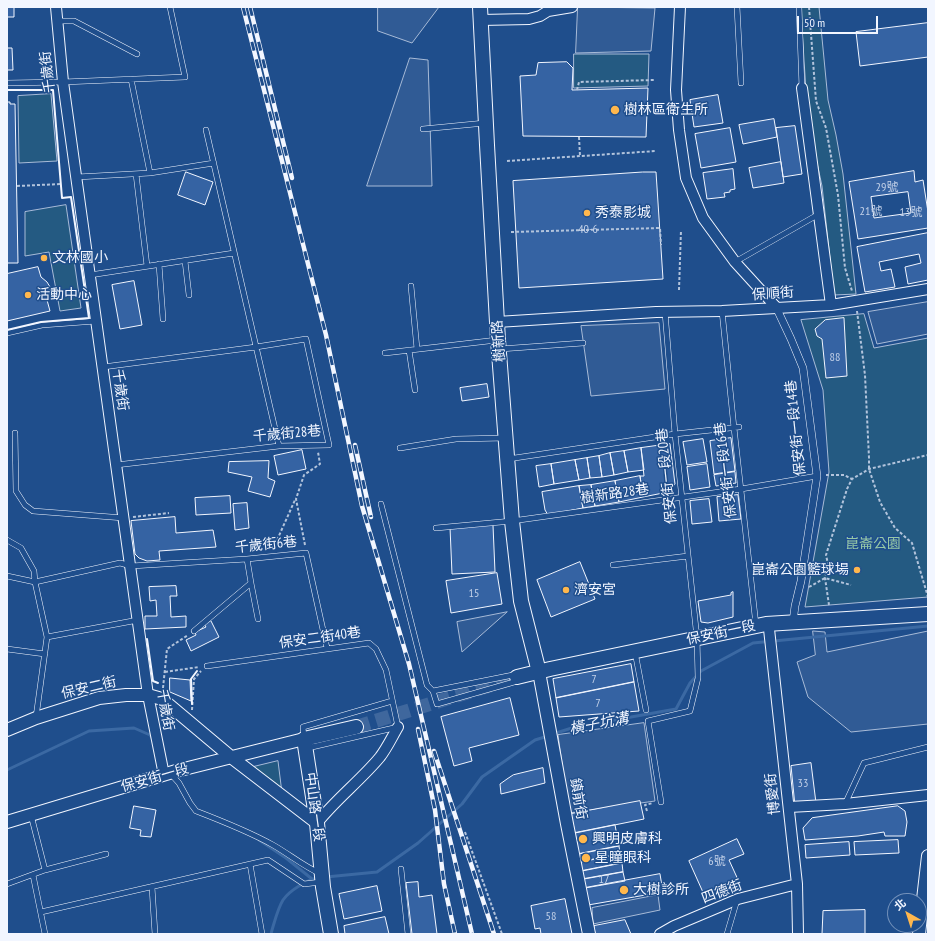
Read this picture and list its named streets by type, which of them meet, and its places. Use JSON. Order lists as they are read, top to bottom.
{
  "streets": {
    "main road": ["樹新路", "保安街一段", "中山路一段"],
    "street": [
      "千歲街",
      "保順街",
      "保安街一段14巷",
      "保安二街",
      "博愛街",
      "鎮前街",
      "四德街"
    ],
    "lane": [
      "千歲街28巷",
      "保安街一段16巷",
      "保安街一段20巷",
      "樹新路28巷",
      "千歲街6巷",
      "保安二街40巷"
    ]
  },
  "crossings": [
    ["千歲街", "千歲街28巷"],
    ["千歲街", "千歲街6巷"],
    ["千歲街", "保安街一段"],
    ["千歲街", "保安二街"],
    ["保順街", "樹新路"],
    ["保順街", "保安街一段14巷"],
    ["保順街", "保安街一段16巷"],
    ["保順街", "保安街一段20巷"],
    ["樹新路", "樹新路28巷"],
    ["樹新路", "保安街一段"],
    ["樹新路", "鎮前街"],
    ["保安街一段14巷", "樹新路28巷"],
    ["保安街一段14巷", "保安街一段"],
    ["保安街一段16巷", "樹新路28巷"],
    ["保安街一段16巷", "保安街一段"],
    ["保安街一段16巷", "博愛街"],
    ["保安街一段20巷", "樹新路28巷"],
    ["保安街一段20巷", "保安街一段"],
    ["千歲街6巷", "保安二街40巷"],
    ["保安街一段", "保安二街"],
    ["保安街一段", "博愛街"],
    ["保安街一段", "鎮前街"],
    ["保安街一段", "中山路一段"],
    ["保安二街", "中山路一段"],
    ["博愛街", "四德街"]
  ],
  "water": ["橫子坑溝"],
  "parks": ["崑崙公園"],
  "places": [
    "樹林區衛生所",
    "秀泰影城",
    "文林國小",
    "活動中心",
    "崑崙公園籃球場",
    "濟安宮",
    "興明皮膚科",
    "星瞳眼科",
    "大樹診所"
  ],
  "house_numbers": [
    "29號",
    "21號",
    "13號",
    "40-6",
    "88",
    "15",
    "7",
    "7",
    "33",
    "6號",
    "17",
    "58"
  ],
  "scale_bar": "50 m",
  "north": "top left"
}
